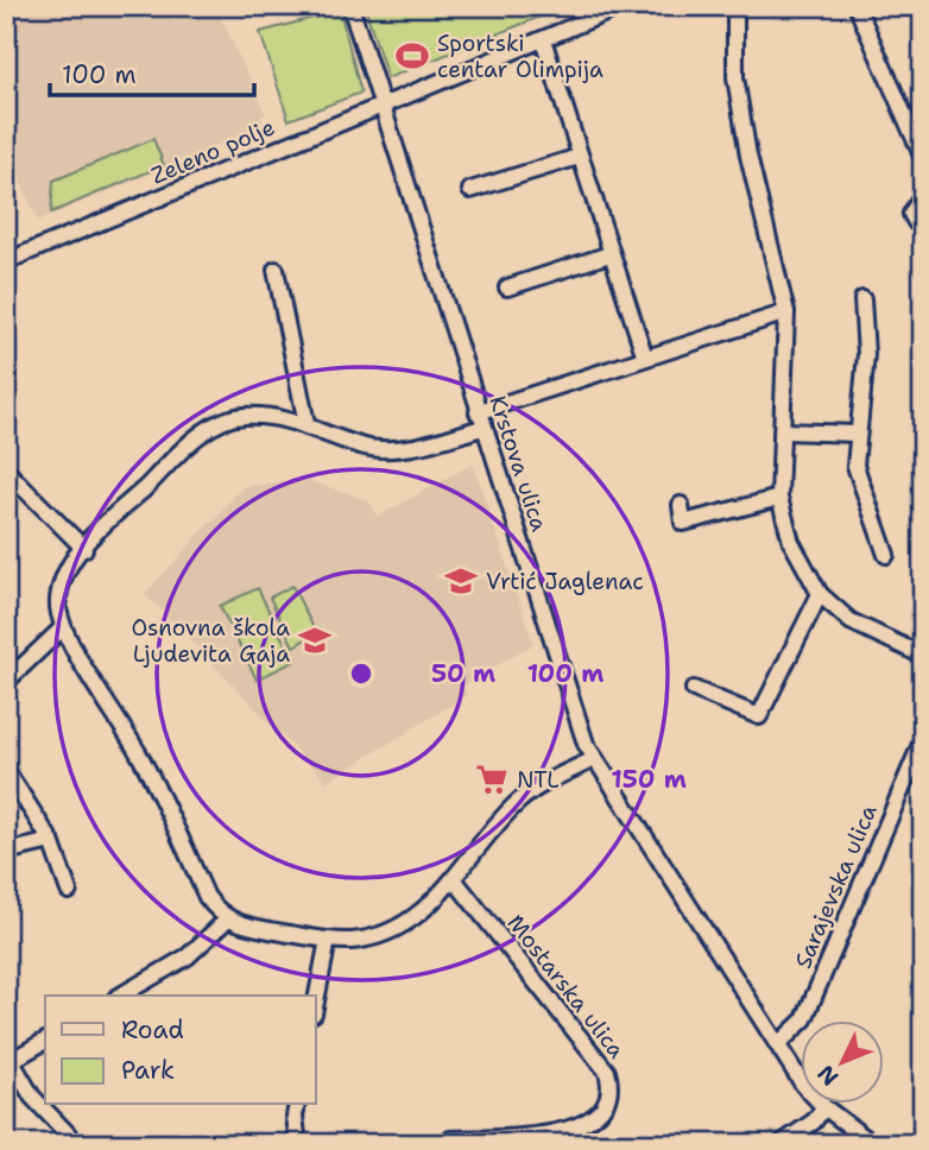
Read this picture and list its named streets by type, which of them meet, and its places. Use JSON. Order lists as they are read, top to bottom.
{
  "streets": {
    "street": [
      "Zeleno polje",
      "Krstova ulica",
      "Sarajevska ulica",
      "Mostarska ulica"
    ]
  },
  "crossings": [
    ["Zeleno polje", "Krstova ulica"],
    ["Krstova ulica", "Sarajevska ulica"]
  ],
  "places": {
    "sports": ["Sportski centar Olimpija"],
    "school or university": ["Vrtić Jaglenac", "Osnovna škola Ljudevita Gaja"],
    "supermarket": ["NTL"]
  },
  "legend": ["Road", "Park"],
  "scale_bar": "100 m",
  "north": "bottom left",
  "rings": ["50 m", "100 m", "150 m"]
}
